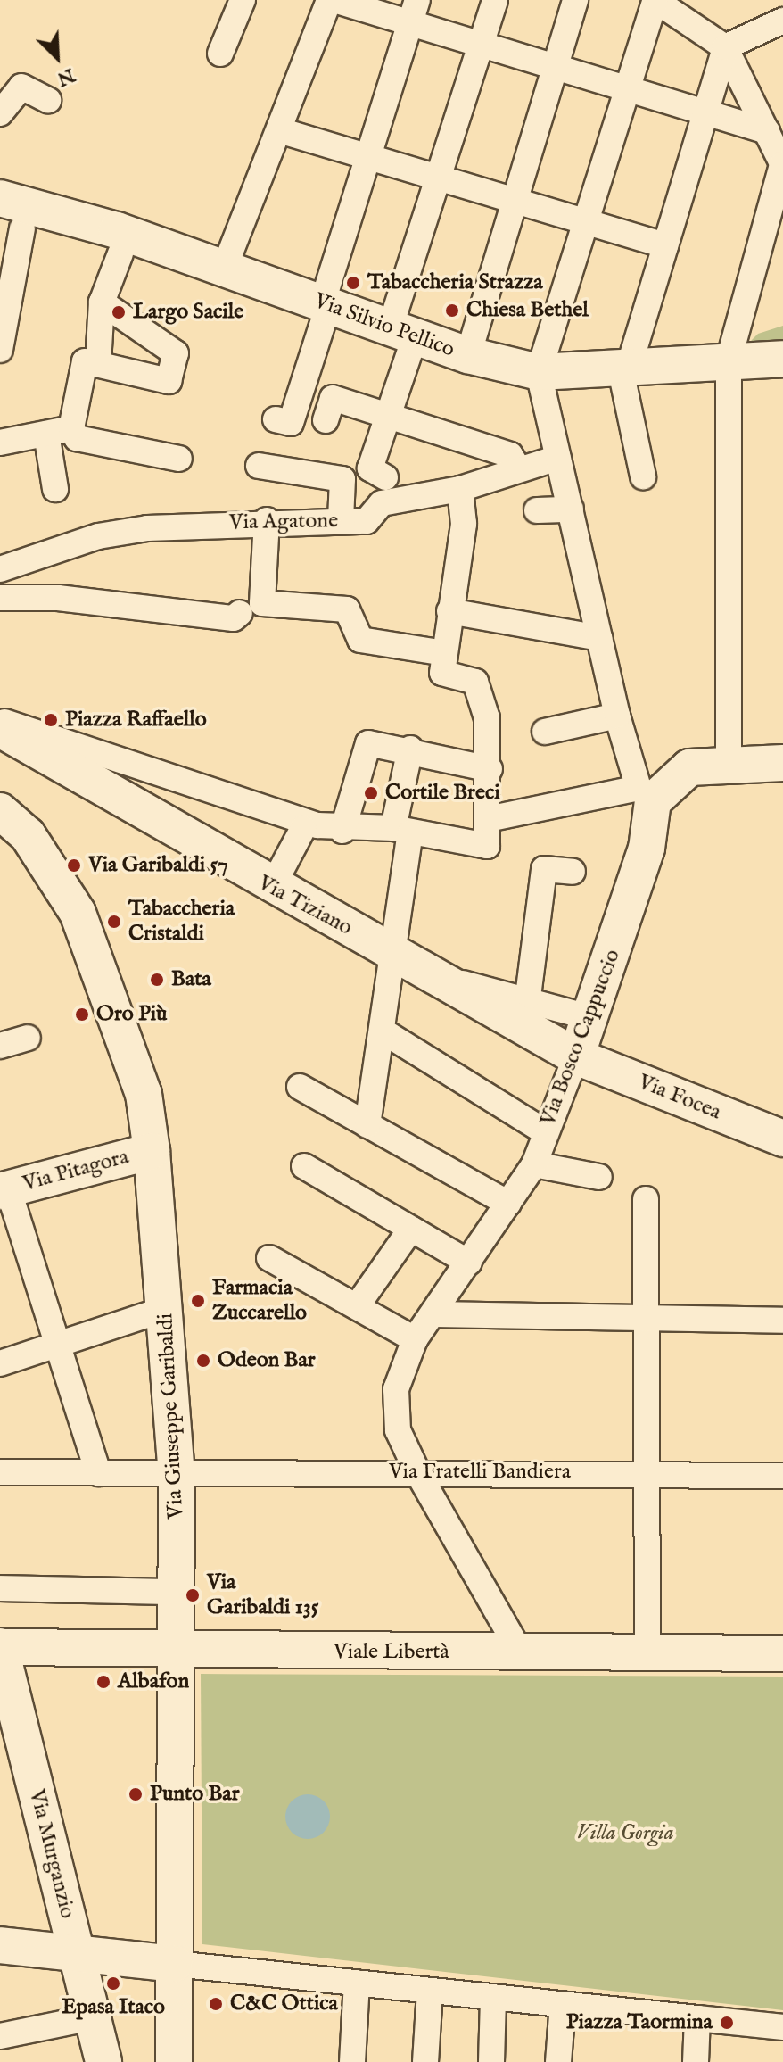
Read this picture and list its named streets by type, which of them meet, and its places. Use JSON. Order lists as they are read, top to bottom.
{
  "streets": {
    "street": [
      "Via Silvio Pellico",
      "Via Agatone",
      "Via Tiziano",
      "Via Bosco Cappuccio",
      "Via Focea",
      "Via Pitagora",
      "Via Giuseppe Garibaldi",
      "Via Fratelli Bandiera",
      "Viale Libertà",
      "Via Murganzio"
    ]
  },
  "crossings": [
    ["Via Silvio Pellico", "Via Bosco Cappuccio"],
    ["Via Agatone", "Via Bosco Cappuccio"],
    ["Via Tiziano", "Via Bosco Cappuccio"],
    ["Via Tiziano", "Via Focea"],
    ["Via Bosco Cappuccio", "Via Focea"],
    ["Via Bosco Cappuccio", "Via Fratelli Bandiera"],
    ["Via Bosco Cappuccio", "Viale Libertà"],
    ["Via Pitagora", "Via Giuseppe Garibaldi"],
    ["Via Giuseppe Garibaldi", "Via Fratelli Bandiera"],
    ["Via Giuseppe Garibaldi", "Viale Libertà"],
    ["Viale Libertà", "Via Murganzio"]
  ],
  "parks": ["Villa Gorgia"],
  "places": [
    "Tabaccheria Strazza",
    "Chiesa Bethel",
    "Largo Sacile",
    "Piazza Raffaello",
    "Cortile Breci",
    "Via Garibaldi 57",
    "Tabaccheria Cristaldi",
    "Bata",
    "Oro Più",
    "Farmacia Zuccarello",
    "Odeon Bar",
    "Via Garibaldi 135",
    "Albafon",
    "Punto Bar",
    "Epasa Itaco",
    "C&C Ottica",
    "Piazza Taormina"
  ],
  "north": "bottom right"
}
